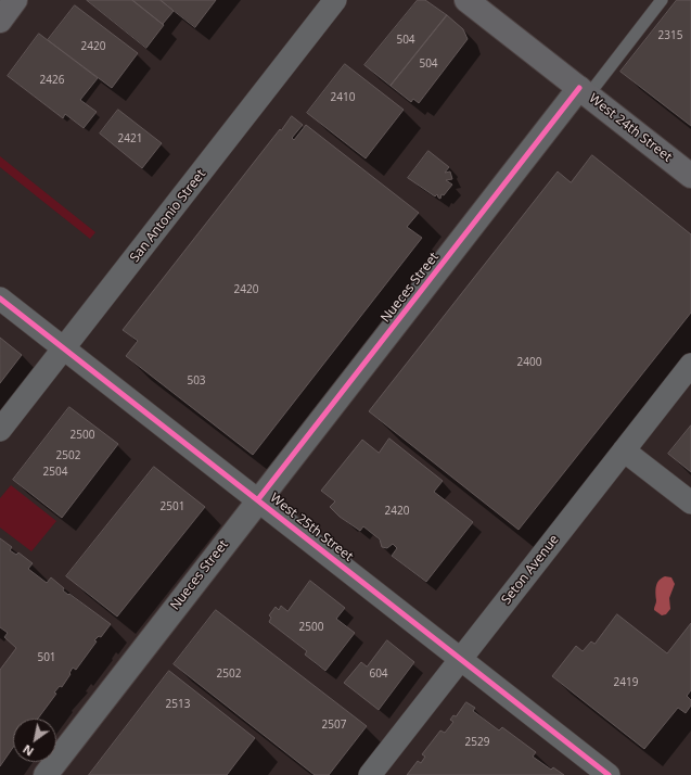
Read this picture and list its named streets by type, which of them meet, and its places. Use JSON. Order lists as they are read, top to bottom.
{
  "streets": {
    "main road": ["West 24th Street"],
    "street": [
      "San Antonio Street",
      "Nueces Street",
      "West 25th Street",
      "Seton Avenue"
    ]
  },
  "crossings": [
    ["West 24th Street", "Nueces Street"],
    ["San Antonio Street", "West 25th Street"],
    ["Nueces Street", "West 25th Street"],
    ["West 25th Street", "Seton Avenue"]
  ],
  "house_numbers": [
    "2315",
    "504",
    "2420",
    "504",
    "2426",
    "2410",
    "2421",
    "2420",
    "2400",
    "503",
    "2500",
    "2502",
    "2504",
    "2501",
    "2420",
    "2500",
    "501",
    "2502",
    "604",
    "2419",
    "2513",
    "2507",
    "2529"
  ],
  "north": "bottom left"
}
